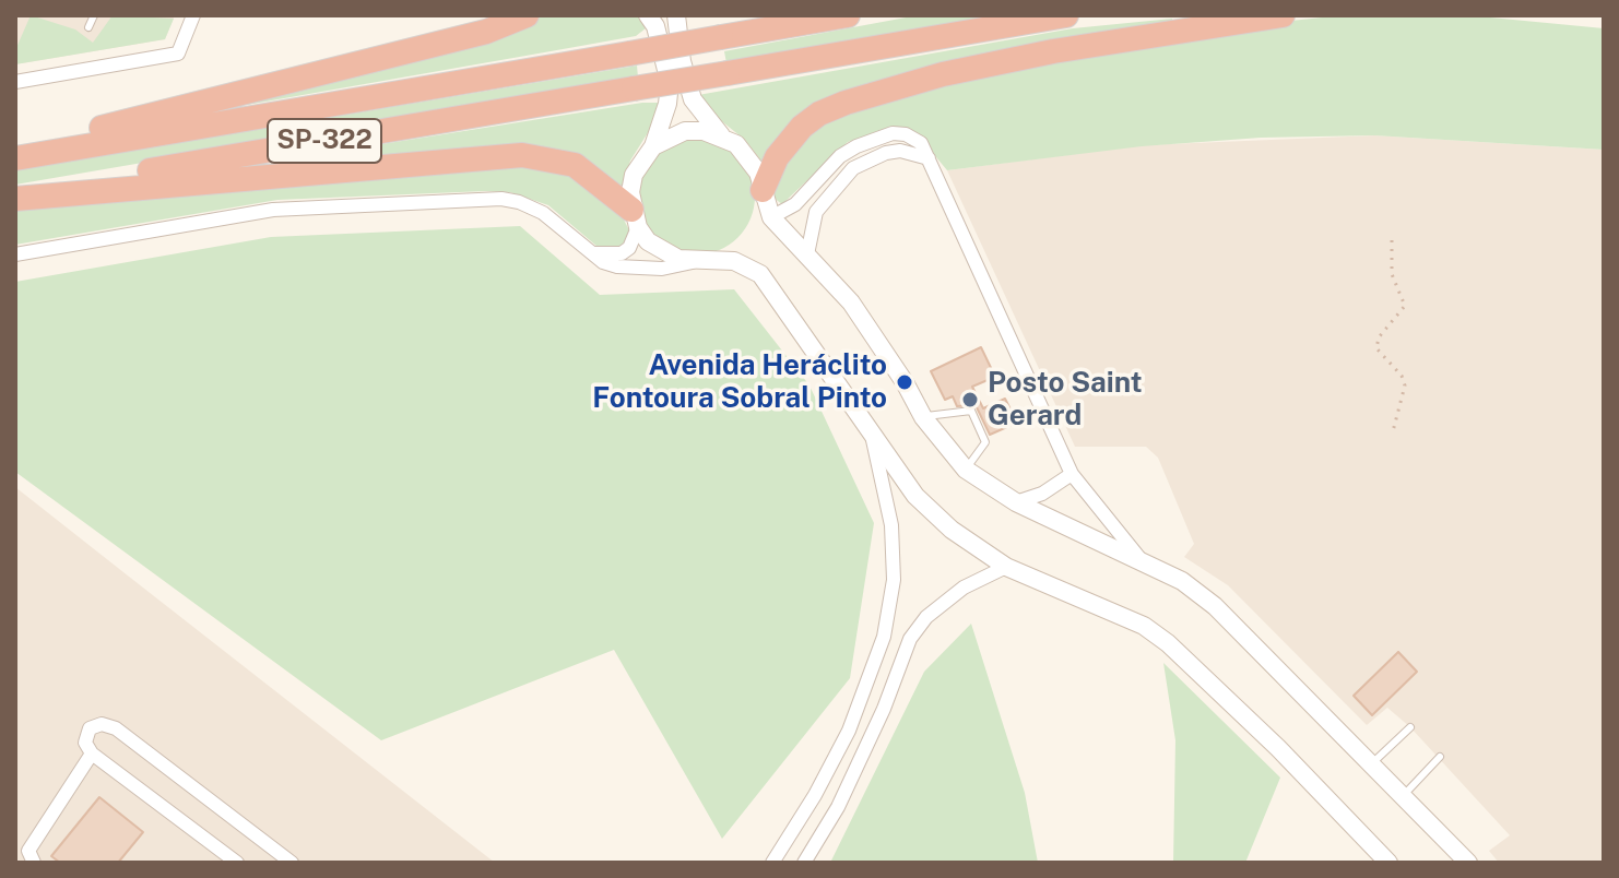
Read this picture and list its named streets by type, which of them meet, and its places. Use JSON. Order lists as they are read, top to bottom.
{
  "streets": {
    "highway": ["SP-322"]
  },
  "places": ["Avenida Heráclito Fontoura Sobral Pinto", "Posto Saint Gerard"]
}
